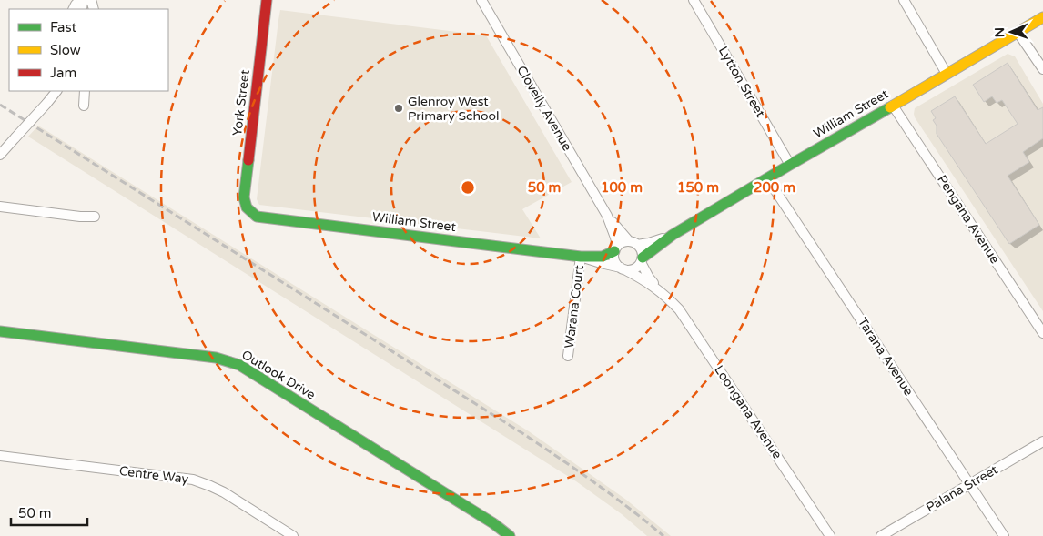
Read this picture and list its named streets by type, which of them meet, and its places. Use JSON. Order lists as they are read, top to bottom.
{
  "streets": {
    "street": [
      "Lytton Street",
      "York Street",
      "Clovelly Avenue",
      "William Street",
      "Pengana Avenue",
      "Warana Court",
      "Tarana Avenue",
      "Outlook Drive",
      "Loongana Avenue",
      "Centre Way",
      "Palana Street"
    ]
  },
  "crossings": [
    ["Lytton Street", "William Street"],
    ["York Street", "William Street"],
    ["Clovelly Avenue", "William Street"],
    ["Clovelly Avenue", "Loongana Avenue"],
    ["William Street", "Pengana Avenue"],
    ["William Street", "Warana Court"],
    ["William Street", "Tarana Avenue"],
    ["William Street", "Loongana Avenue"],
    ["Tarana Avenue", "Palana Street"]
  ],
  "places": ["Glenroy West Primary School"],
  "legend": ["Fast", "Slow", "Jam"],
  "scale_bar": "50 m",
  "north": "left",
  "rings": [
    "50 m",
    "100 m",
    "150 m",
    "200 m"
  ]
}
